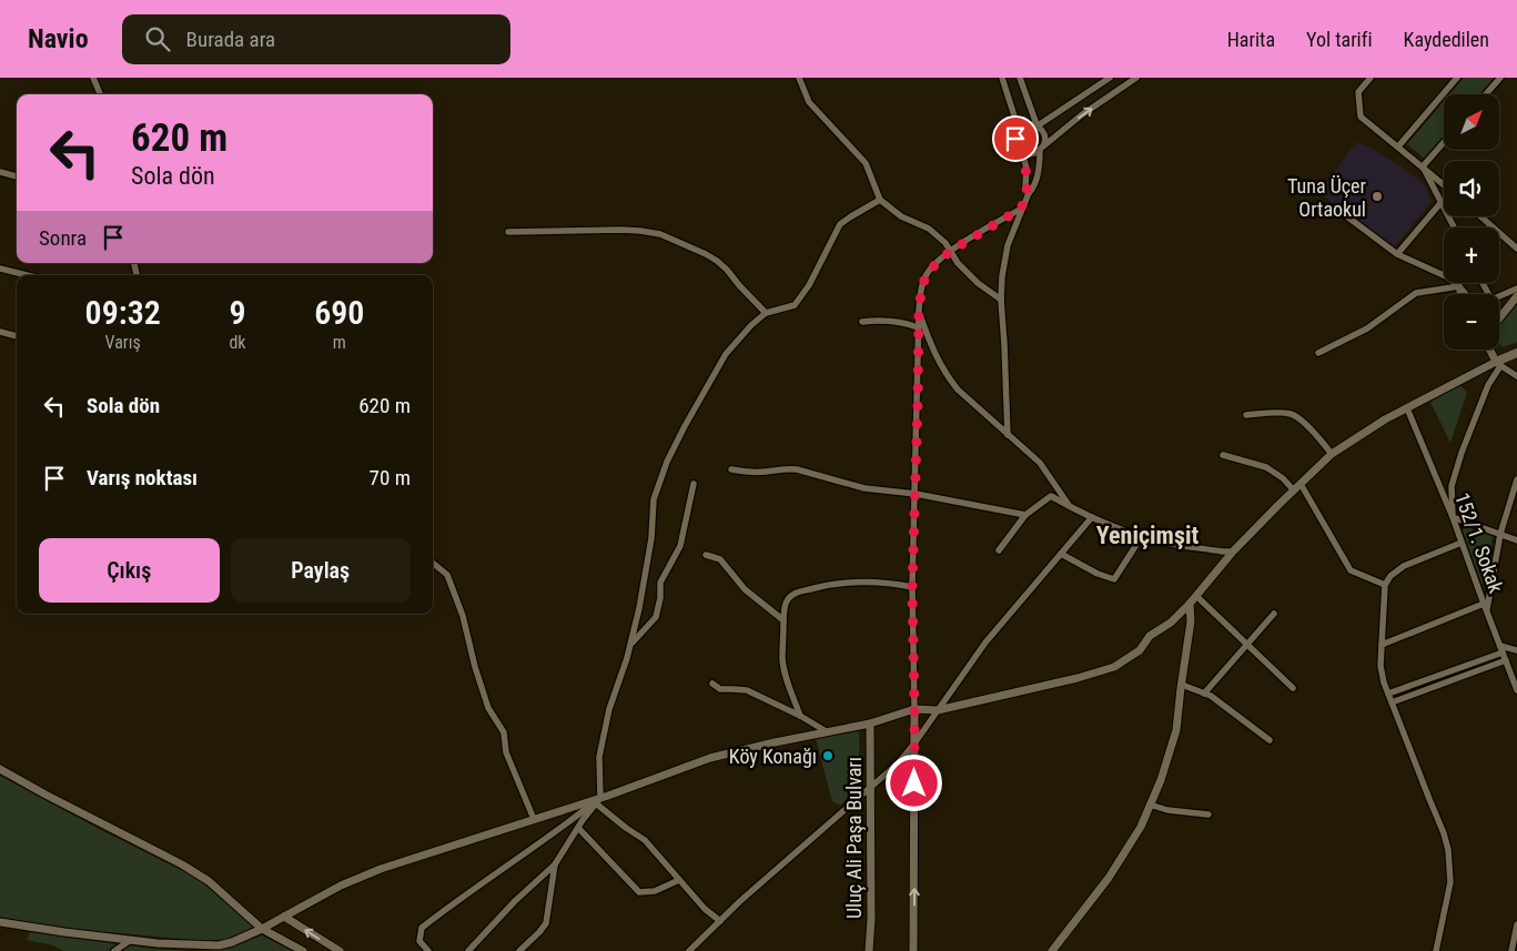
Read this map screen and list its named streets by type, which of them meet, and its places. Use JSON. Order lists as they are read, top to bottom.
{
  "streets": {
    "street": ["152/1. Sokak", "Uluç Ali Paşa Bulvarı"]
  },
  "districts": ["Yeniçimşit"],
  "places": ["Tuna Üçer Ortaokul", "Köy Konağı"],
  "north": "top right",
  "page": {
    "header": "Navio",
    "search": "Burada ara",
    "nav": ["Harita", "Yol tarifi", "Kaydedilen"],
    "map_buttons": ["+", "−"],
    "turn": ["620 m", "Sola dön"],
    "then": "Sonra",
    "eta": [
      "09:32",
      "Varış",
      "9",
      "dk",
      "690",
      "m"
    ],
    "list": [
      {
        "name": "Sola dön",
        "value": "620 m"
      },
      {
        "name": "Varış noktası",
        "value": "70 m"
      }
    ],
    "buttons": ["Çıkış", "Paylaş"]
  }
}
